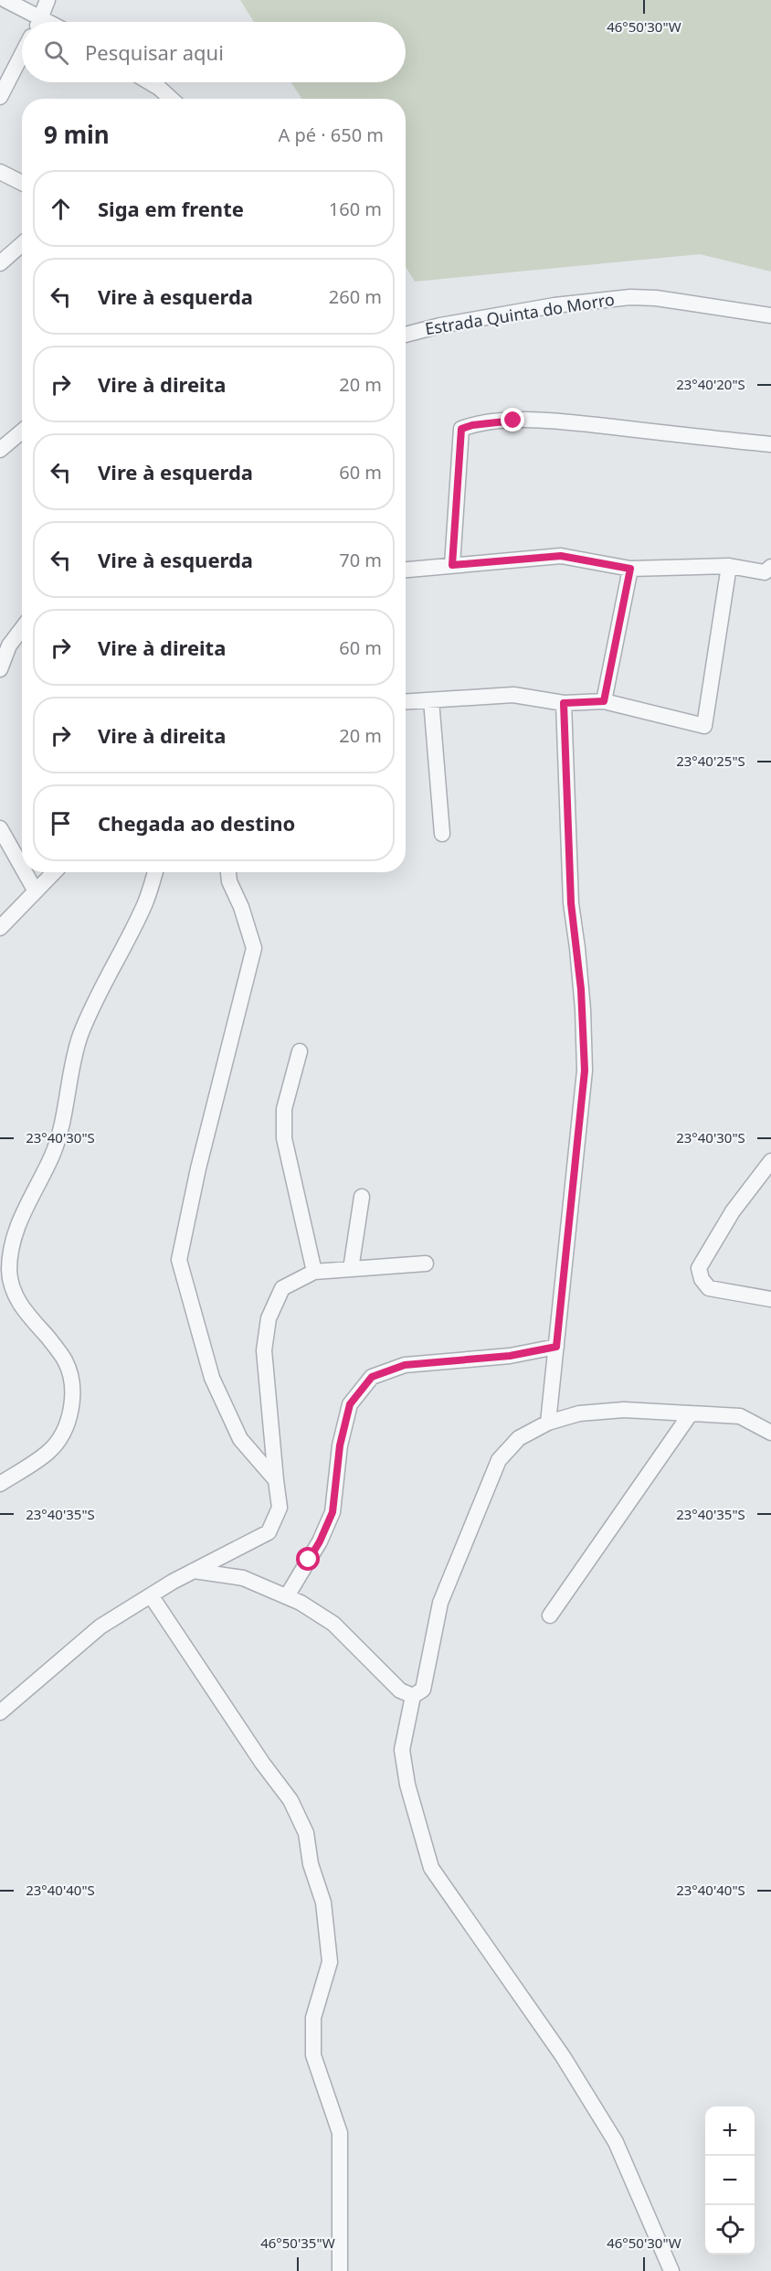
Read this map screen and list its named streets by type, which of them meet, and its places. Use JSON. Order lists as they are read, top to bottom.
{
  "streets": {
    "street": ["Estrada Quinta do Morro"]
  },
  "page": {
    "search": "Pesquisar aqui",
    "heading": ["9 min", "A pé · 650 m"],
    "list": [
      ["Siga em frente", "160 m"],
      ["Vire à esquerda", "260 m"],
      ["Vire à direita", "20 m"],
      ["Vire à esquerda", "60 m"],
      ["Vire à esquerda", "70 m"],
      ["Vire à direita", "60 m"],
      ["Vire à direita", "20 m"],
      "Chegada ao destino"
    ],
    "map_buttons": ["+", "−"]
  },
  "coordinates": [
    "46°50'30\"W",
    "23°40'20\"S",
    "23°40'25\"S",
    "23°40'30\"S",
    "23°40'35\"S",
    "23°40'40\"S",
    "46°50'35\"W"
  ]
}
